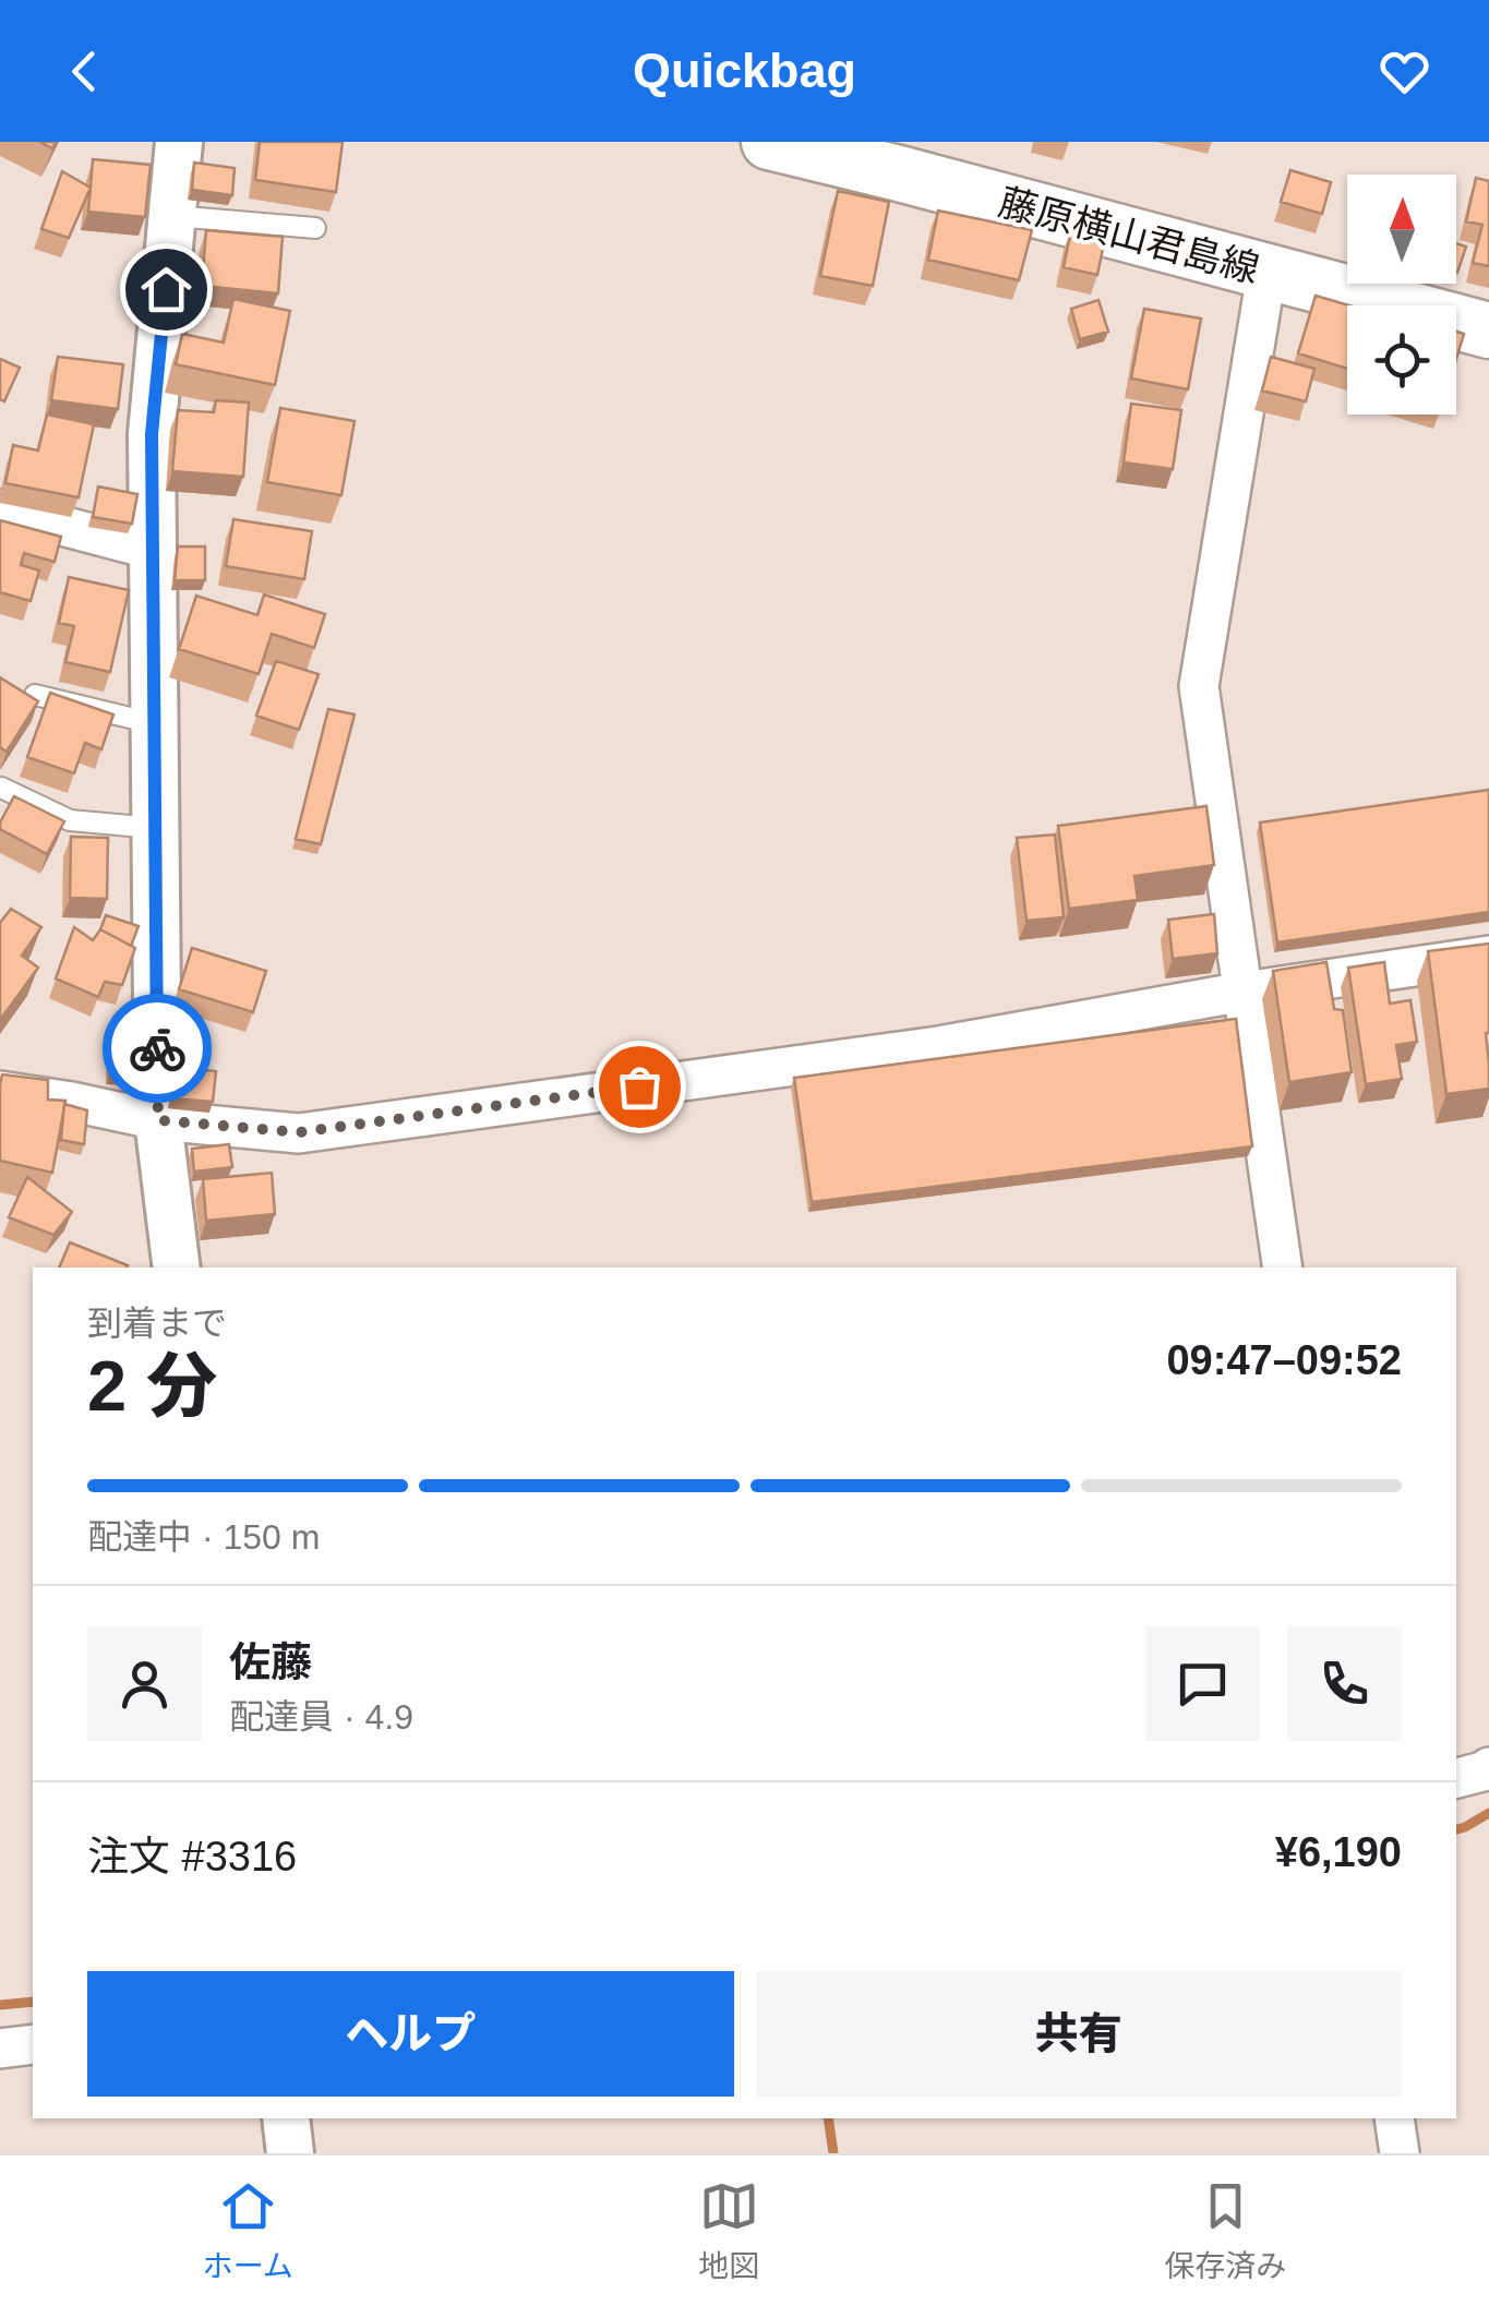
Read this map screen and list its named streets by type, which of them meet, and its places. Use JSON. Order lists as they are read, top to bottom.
{
  "streets": {
    "main road": ["藤原横山君島線"]
  },
  "north": "top",
  "page": {
    "header": "Quickbag",
    "heading": ["2 分", "到着まで", "09:47–09:52"],
    "panel": [
      "佐藤",
      "配達員 · 4.9",
      "注文 #3316",
      "¥6,190"
    ],
    "bar": "配達中 · 150 m",
    "buttons": ["ヘルプ", "共有"],
    "tabs": ["ホーム", "地図", "保存済み"]
  }
}
